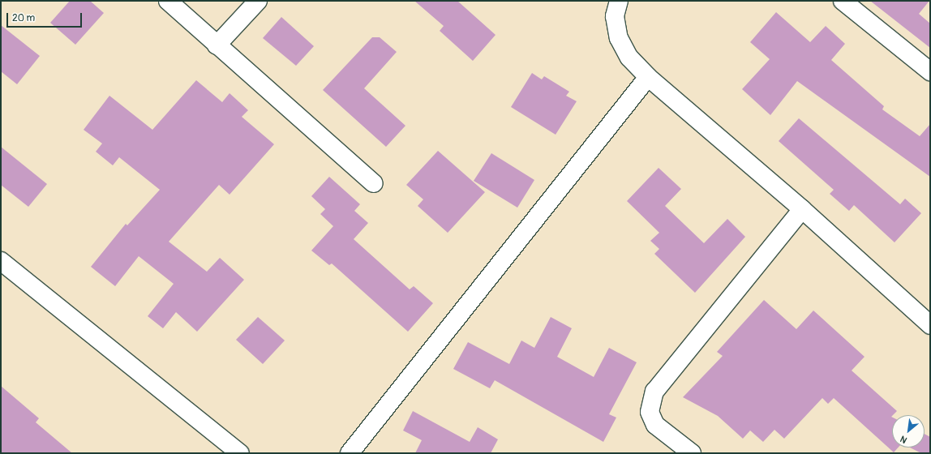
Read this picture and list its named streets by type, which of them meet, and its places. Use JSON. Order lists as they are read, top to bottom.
{
  "scale_bar": "20 m",
  "north": "bottom left"
}
